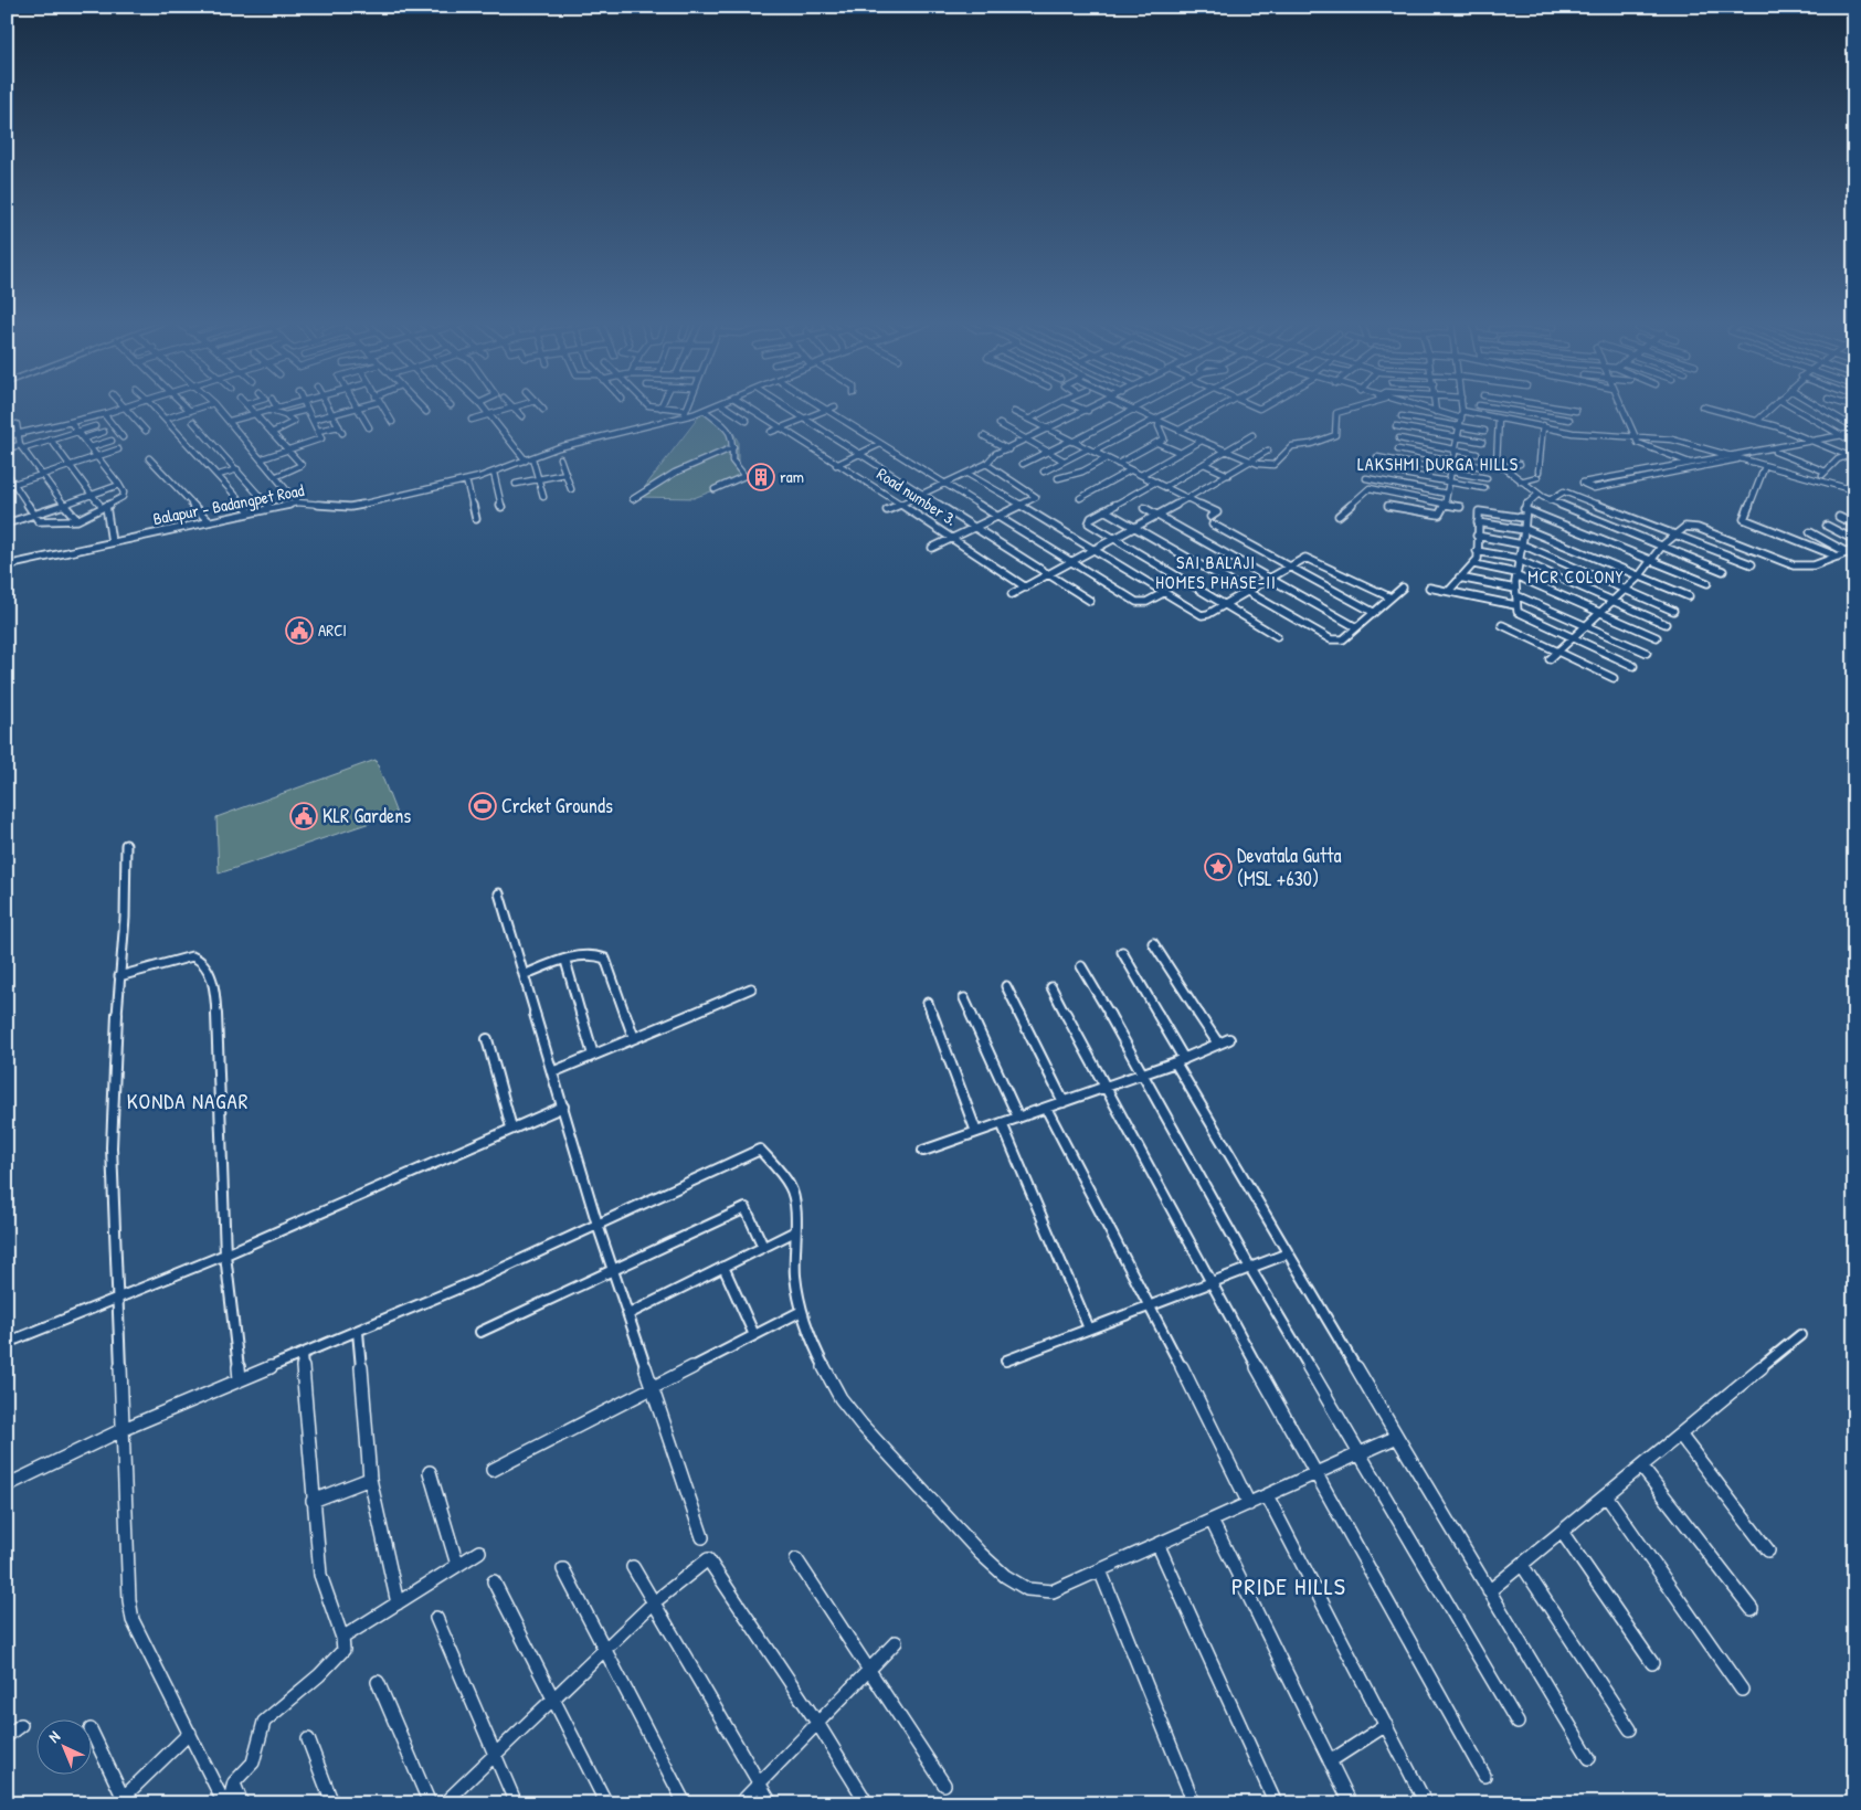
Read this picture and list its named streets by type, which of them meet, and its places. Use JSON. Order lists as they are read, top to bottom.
{
  "streets": {
    "street": ["Road number 3.", "Balapur - Badangpet Road"]
  },
  "districts": [
    "LAKSHMI DURGA HILLS",
    "SAI BALAJI HOMES PHASE-II",
    "MCR COLONY",
    "KONDA NAGAR",
    "PRIDE HILLS"
  ],
  "places": {
    "building": ["ram"],
    "public building": ["ARCI", "KLR Gardens"],
    "sports": ["Crcket Grounds"],
    "place": ["Devatala Gutta (MSL +630)"]
  },
  "north": "top left"
}
